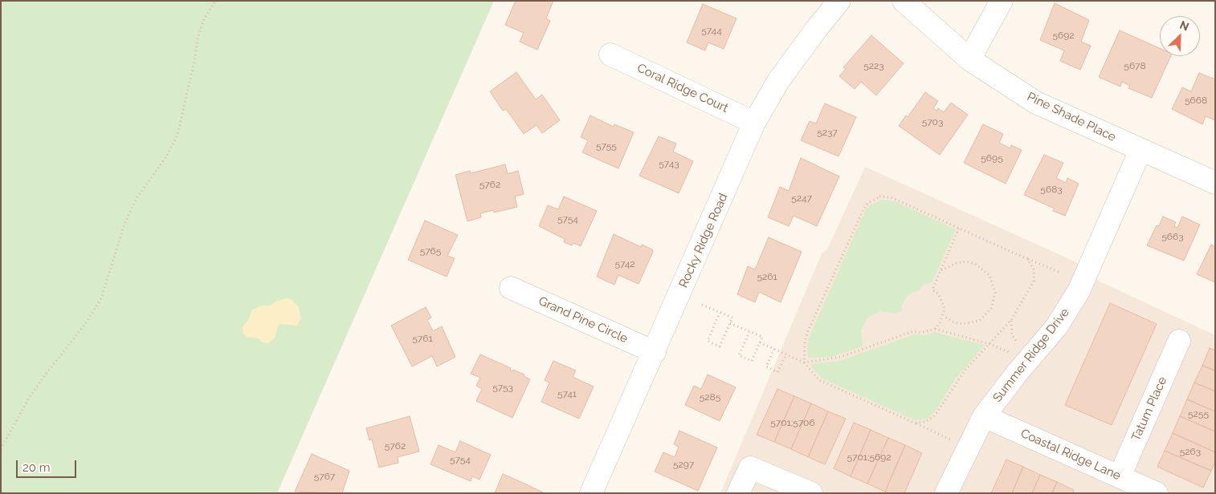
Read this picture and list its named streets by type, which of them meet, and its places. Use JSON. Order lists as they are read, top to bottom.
{
  "streets": {
    "street": [
      "Coral Ridge Court",
      "Pine Shade Place",
      "Rocky Ridge Road",
      "Grand Pine Circle",
      "Summer Ridge Drive",
      "Tatum Place",
      "Coastal Ridge Lane"
    ]
  },
  "crossings": [
    ["Coral Ridge Court", "Rocky Ridge Road"],
    ["Pine Shade Place", "Summer Ridge Drive"],
    ["Rocky Ridge Road", "Grand Pine Circle"],
    ["Summer Ridge Drive", "Coastal Ridge Lane"],
    ["Tatum Place", "Coastal Ridge Lane"]
  ],
  "house_numbers": [
    "5744",
    "5692",
    "5223",
    "5678",
    "5668",
    "5703",
    "5237",
    "5755",
    "5695",
    "5743",
    "5762",
    "5683",
    "5247",
    "5754",
    "5663",
    "5765",
    "5742",
    "5261",
    "5761",
    "5753",
    "5741",
    "5285",
    "5255",
    "5701;5706",
    "5762",
    "5263",
    "5701;5692",
    "5754",
    "5297",
    "5767"
  ],
  "scale_bar": "20 m",
  "north": "top right"
}
